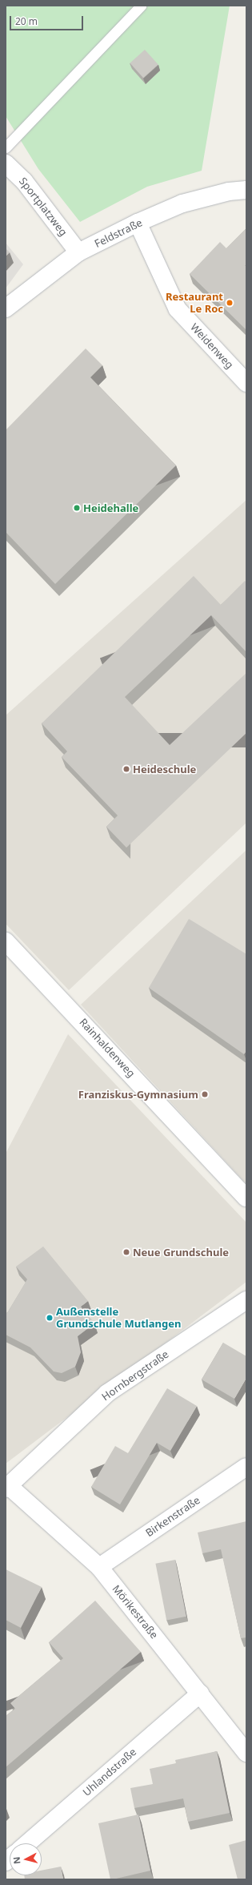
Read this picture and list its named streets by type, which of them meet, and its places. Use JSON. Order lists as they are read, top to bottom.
{
  "streets": {
    "street": [
      "Sportplatzweg",
      "Feldstraße",
      "Weidenweg",
      "Rainhaldenweg",
      "Hornbergstraße",
      "Birkenstraße",
      "Mörikestraße",
      "Uhlandstraße"
    ]
  },
  "crossings": [
    ["Sportplatzweg", "Feldstraße"],
    ["Feldstraße", "Weidenweg"],
    ["Hornbergstraße", "Mörikestraße"],
    ["Birkenstraße", "Mörikestraße"],
    ["Mörikestraße", "Uhlandstraße"]
  ],
  "places": [
    "Restaurant Le Roc",
    "Heidehalle",
    "Heideschule",
    "Franziskus-Gymnasium",
    "Neue Grundschule",
    "Außenstelle Grundschule Mutlangen"
  ],
  "scale_bar": "20 m",
  "north": "left"
}
